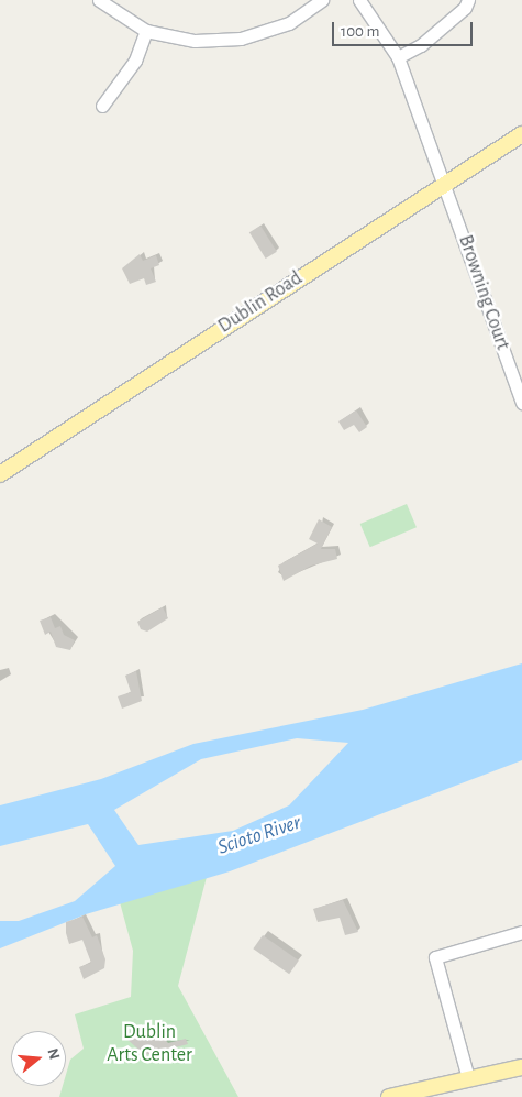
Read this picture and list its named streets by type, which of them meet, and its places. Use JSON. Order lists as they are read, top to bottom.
{
  "streets": {
    "main road": ["Dublin Road"],
    "street": ["Browning Court"]
  },
  "crossings": [
    ["Browning Court", "Dublin Road"]
  ],
  "water": ["Scioto River"],
  "parks": ["Dublin Arts Center"],
  "scale_bar": "100 m",
  "north": "right"
}
